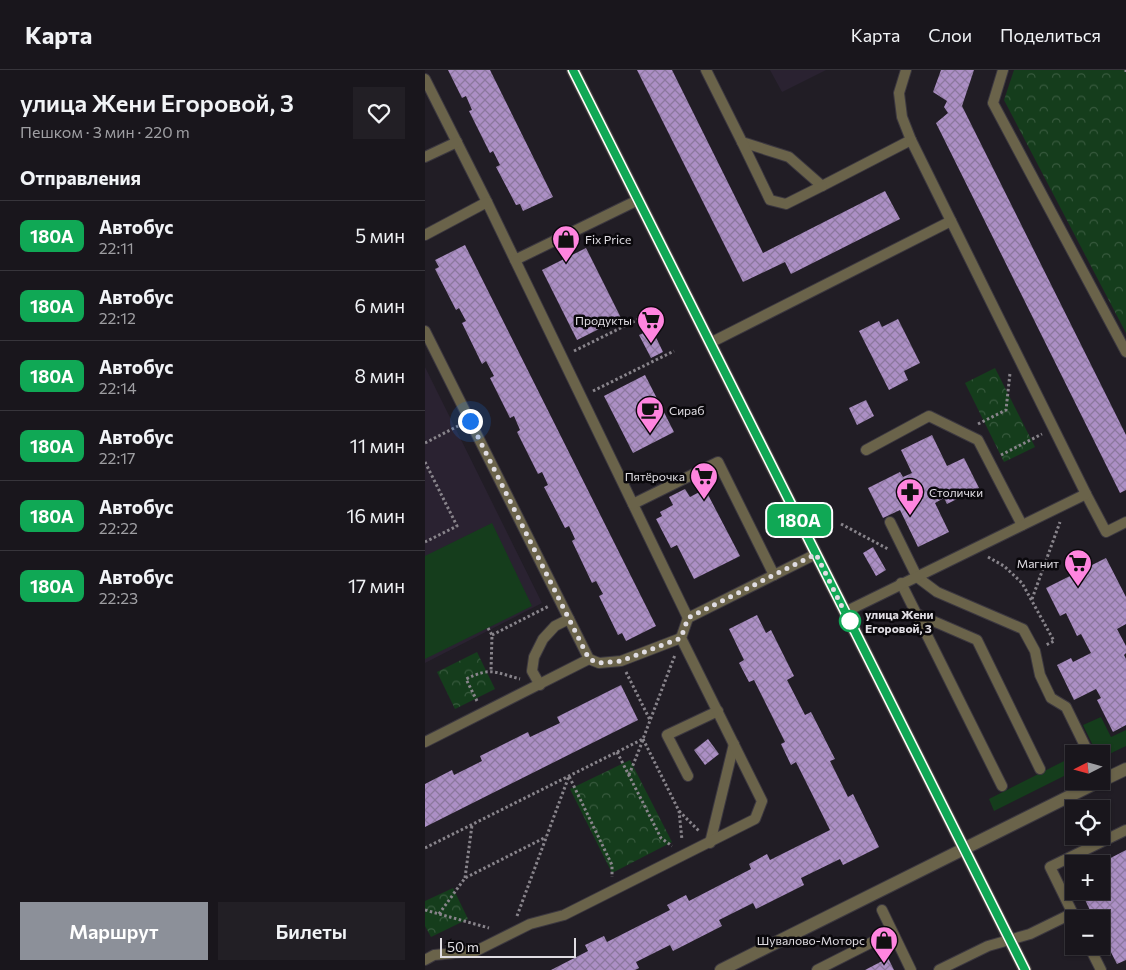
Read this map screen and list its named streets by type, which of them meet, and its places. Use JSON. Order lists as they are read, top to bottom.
{
  "places": {
    "shop": ["Fix Price", "Шувалово-Моторс"],
    "supermarket": ["Продукты", "Пятёрочка", "Магнит"],
    "cafe": ["Сираб"],
    "pharmacy": ["Столички"],
    "other": ["улица Жени Егоровой, 3"]
  },
  "lines": ["bus line 180А"],
  "scale_bar": "50 m",
  "north": "left",
  "page": {
    "header": "Карта",
    "nav": ["Карта", "Слои", "Поделиться"],
    "heading": [
      ["улица Жени Егоровой, 3", "Пешком · 3 мин · 220 m"],
      "Отправления"
    ],
    "on_map": "180А",
    "list": [
      {
        "mark": "180А",
        "name": "Автобус",
        "note": "22:11",
        "value": "5 мин"
      },
      {
        "mark": "180А",
        "name": "Автобус",
        "note": "22:12",
        "value": "6 мин"
      },
      {
        "mark": "180А",
        "name": "Автобус",
        "note": "22:14",
        "value": "8 мин"
      },
      {
        "mark": "180А",
        "name": "Автобус",
        "note": "22:17",
        "value": "11 мин"
      },
      {
        "mark": "180А",
        "name": "Автобус",
        "note": "22:22",
        "value": "16 мин"
      },
      {
        "mark": "180А",
        "name": "Автобус",
        "note": "22:23",
        "value": "17 мин"
      }
    ],
    "map_buttons": ["+", "−"],
    "buttons": ["Маршрут", "Билеты"],
    "scale": "50 m"
  }
}
